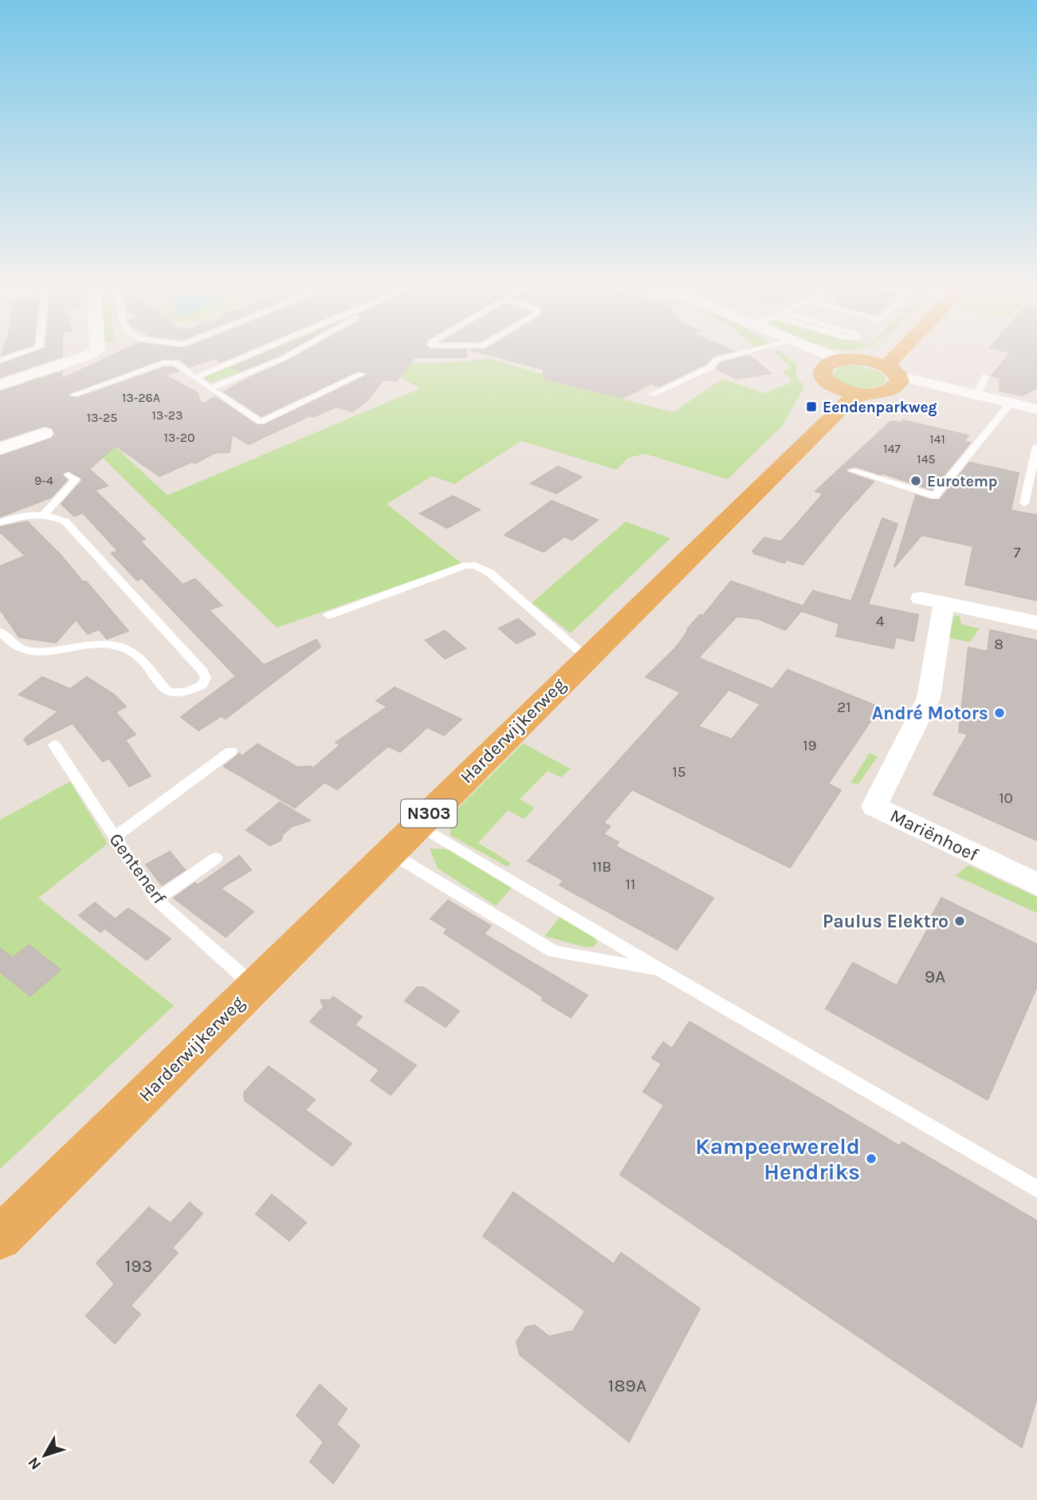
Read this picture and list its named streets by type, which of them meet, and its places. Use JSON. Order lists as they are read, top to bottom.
{
  "streets": {
    "main road": ["Harderwijkerweg", "N303"],
    "street": ["Mariënhoef"],
    "lane": ["Gentenerf"]
  },
  "crossings": [
    ["Harderwijkerweg", "N303"],
    ["Harderwijkerweg", "Gentenerf"]
  ],
  "places": {
    "transit": ["Eendenparkweg"],
    "other": [
      "Eurotemp",
      "André Motors",
      "Paulus Elektro",
      "Kampeerwereld Hendriks"
    ]
  },
  "house_numbers": [
    "13-26A",
    "13-23",
    "13-25",
    "13-20",
    "141",
    "147",
    "145",
    "9-4",
    "7",
    "4",
    "8",
    "21",
    "19",
    "15",
    "10",
    "11B",
    "11",
    "9A",
    "193",
    "189A"
  ],
  "north": "bottom left"
}
